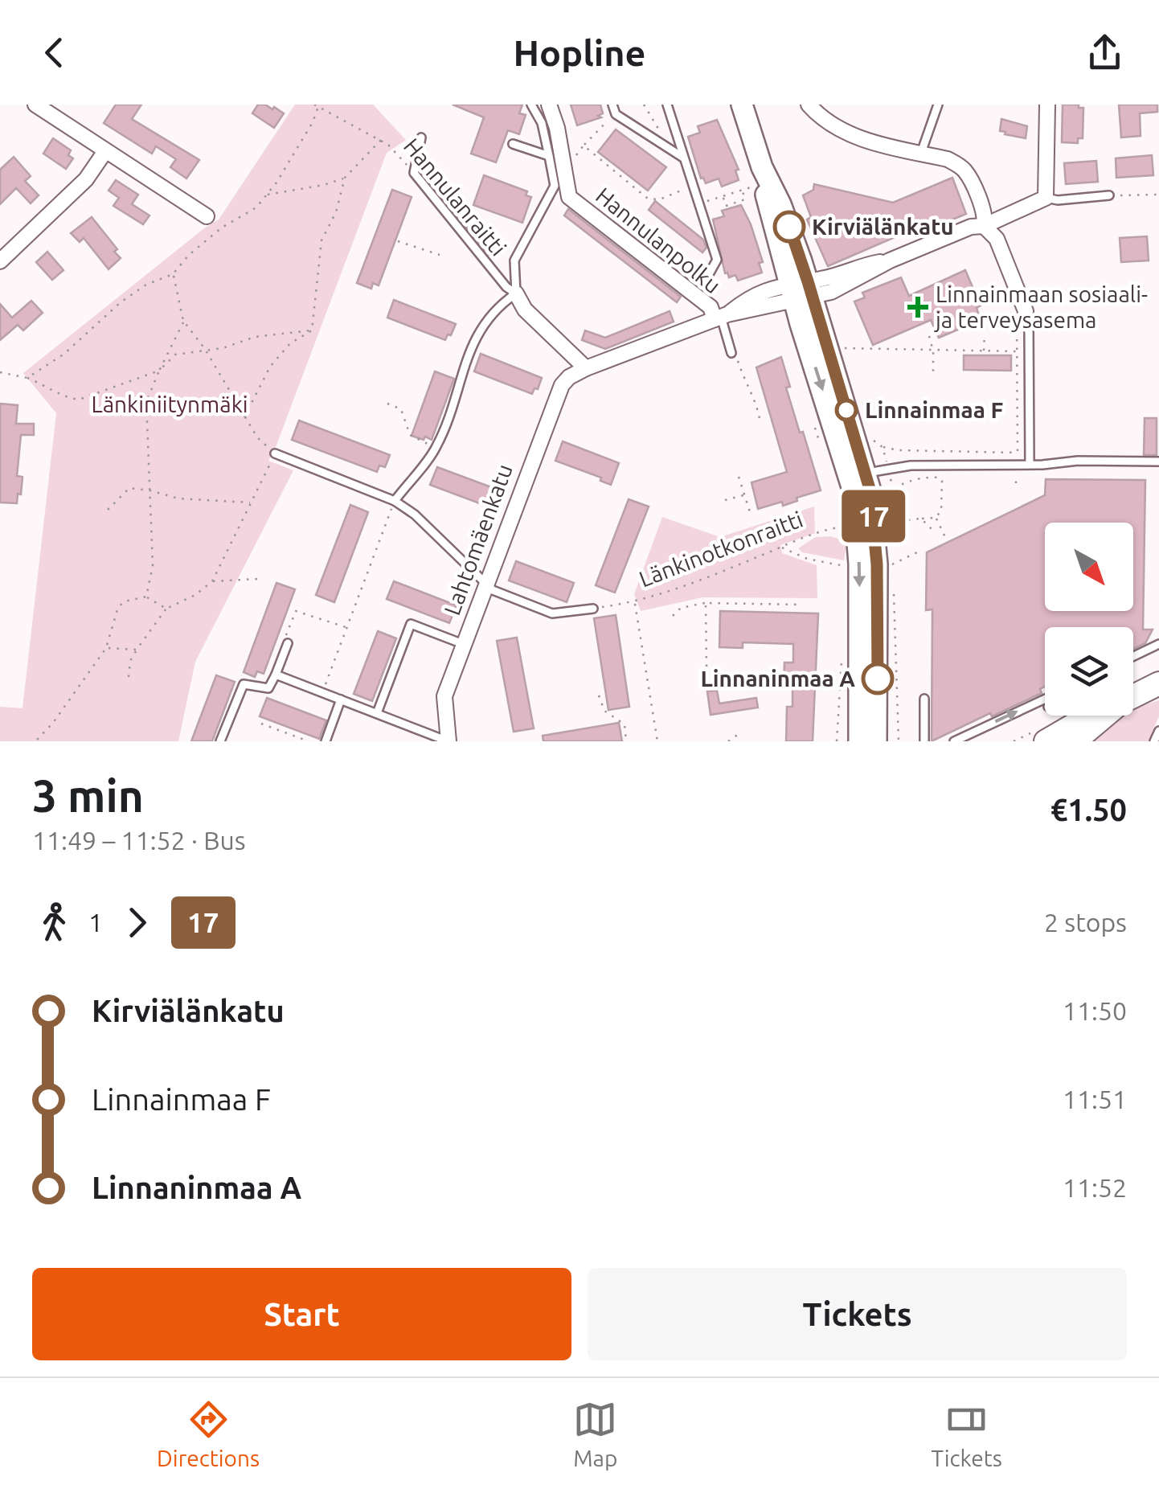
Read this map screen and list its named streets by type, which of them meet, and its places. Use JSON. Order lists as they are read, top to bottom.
{
  "streets": {
    "street": ["Hannulanpolku", "Lahtomäenkatu"],
    "lane": ["Hannulanraitti"],
    "path": ["Länkinotkonraitti"]
  },
  "parks": ["Länkiniitynmäki"],
  "places": {
    "other": ["Kirviälänkatu", "Linnainmaa F", "Linnaninmaa A"],
    "health": ["Linnainmaan sosiaali- ja terveysasema"]
  },
  "lines": ["bus line 17"],
  "north": "bottom right",
  "page": {
    "header": "Hopline",
    "on_map": "17",
    "heading": ["3 min", "11:49 – 11:52 · Bus", "€1.50"],
    "legs": ["1", "17", "2 stops"],
    "list": [
      {
        "name": "Kirviälänkatu",
        "value": "11:50"
      },
      {
        "name": "Linnainmaa F",
        "value": "11:51"
      },
      {
        "name": "Linnaninmaa A",
        "value": "11:52"
      }
    ],
    "buttons": ["Start", "Tickets"],
    "tabs": ["Directions", "Map", "Tickets"]
  }
}
